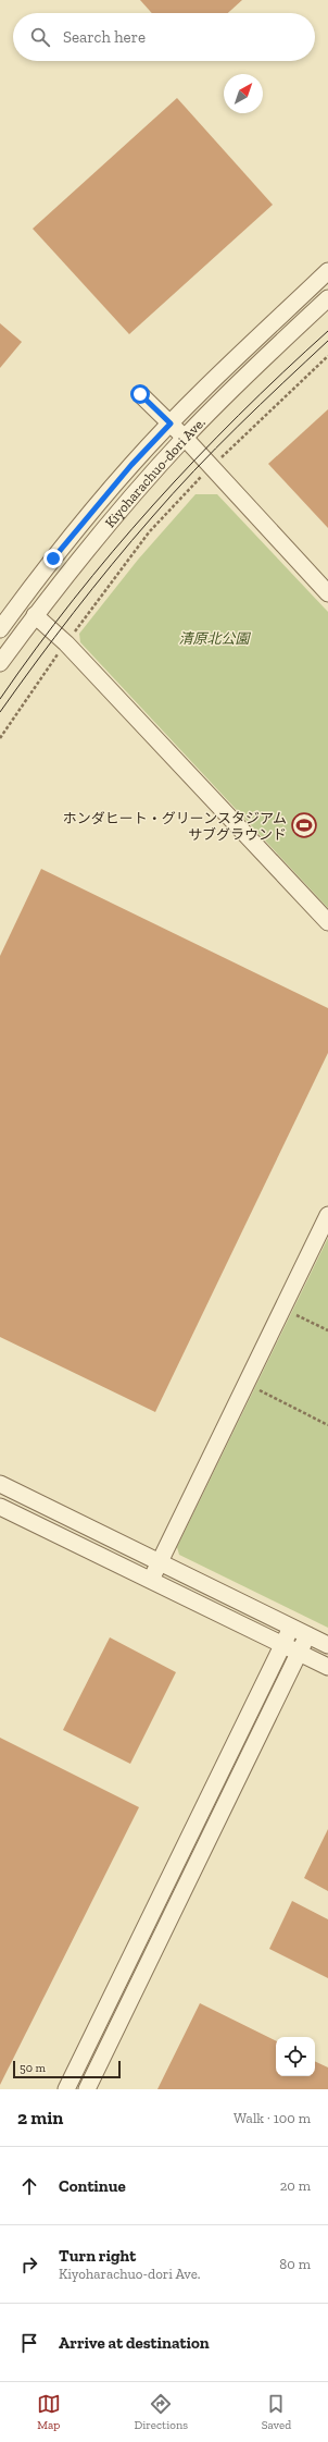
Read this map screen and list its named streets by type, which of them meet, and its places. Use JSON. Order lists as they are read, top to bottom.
{
  "streets": {
    "street": ["Kiyoharachuo-dori Ave."]
  },
  "parks": ["清原北公園"],
  "places": {
    "sports": ["ホンダヒート・グリーンスタジアム サブグラウンド"]
  },
  "scale_bar": "50 m",
  "north": "top right",
  "page": {
    "search": "Search here",
    "scale": "50 m",
    "heading": ["2 min", "Walk · 100 m"],
    "list": [
      ["Continue", "20 m"],
      ["Turn right", "Kiyoharachuo-dori Ave.", "80 m"],
      "Arrive at destination"
    ],
    "nav": ["Map", "Directions", "Saved"]
  }
}
